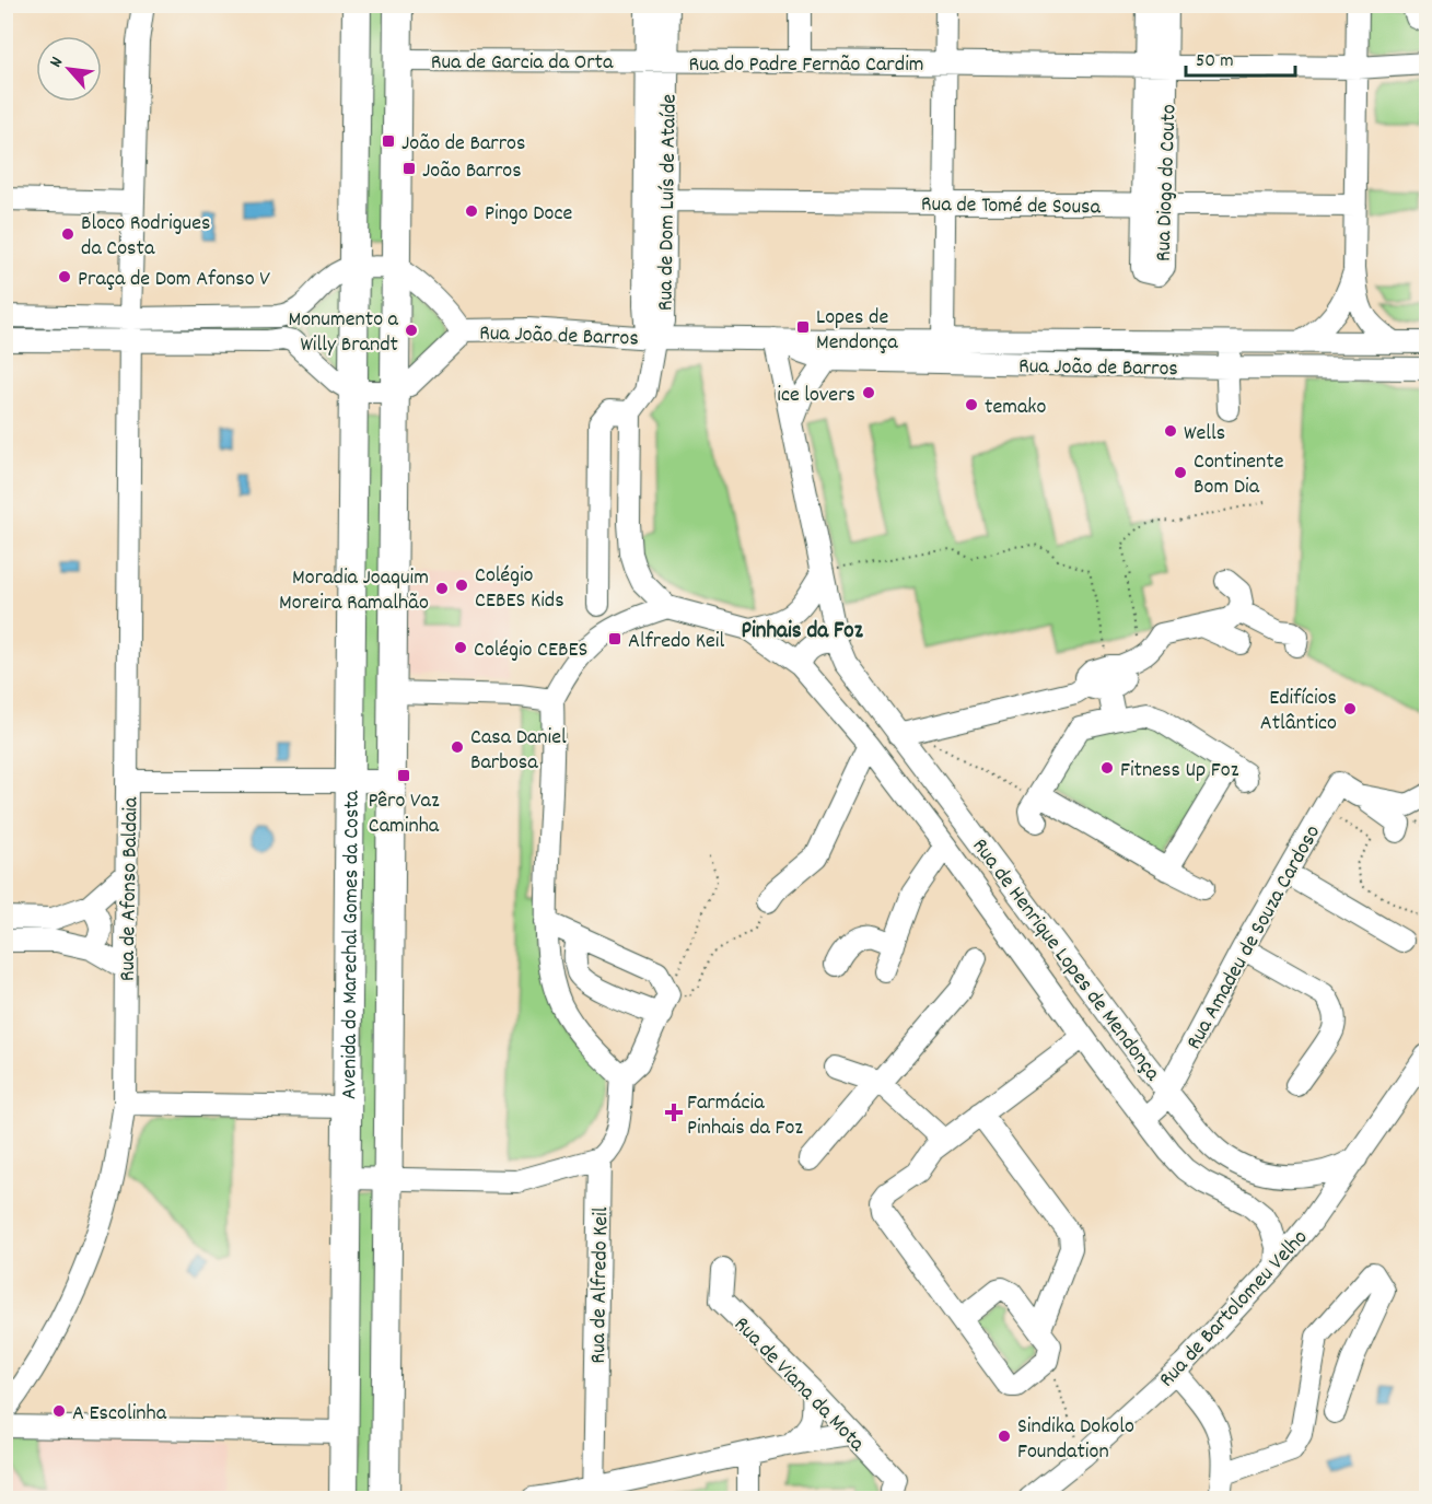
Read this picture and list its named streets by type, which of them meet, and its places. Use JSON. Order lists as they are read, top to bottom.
{
  "streets": {
    "main road": ["Avenida do Marechal Gomes da Costa"],
    "street": [
      "Rua de Garcia da Orta",
      "Rua do Padre Fernão Cardim",
      "Rua Diogo do Couto",
      "Rua de Dom Luís de Ataíde",
      "Rua de Tomé de Sousa",
      "Rua João de Barros",
      "Rua de Afonso Baldaia",
      "Rua Amadeu de Souza Cardoso",
      "Rua de Henrique Lopes de Mendonça",
      "Rua de Alfredo Keil",
      "Rua de Bartolomeu Velho",
      "Rua de Viana da Mota"
    ]
  },
  "crossings": [
    ["Rua de Garcia da Orta", "Rua do Padre Fernão Cardim"],
    ["Rua de Garcia da Orta", "Rua de Dom Luís de Ataíde"],
    ["Rua de Garcia da Orta", "Avenida do Marechal Gomes da Costa"],
    ["Rua do Padre Fernão Cardim", "Rua Diogo do Couto"],
    ["Rua do Padre Fernão Cardim", "Rua de Dom Luís de Ataíde"],
    ["Rua Diogo do Couto", "Rua de Tomé de Sousa"],
    ["Rua de Dom Luís de Ataíde", "Rua de Tomé de Sousa"],
    ["Rua de Dom Luís de Ataíde", "Rua João de Barros"],
    ["Rua João de Barros", "Avenida do Marechal Gomes da Costa"],
    ["Rua João de Barros", "Rua de Henrique Lopes de Mendonça"],
    ["Rua Amadeu de Souza Cardoso", "Rua de Henrique Lopes de Mendonça"],
    ["Rua de Henrique Lopes de Mendonça", "Rua de Bartolomeu Velho"]
  ],
  "districts": ["Pinhais da Foz"],
  "places": {
    "transit": [
      "João de Barros",
      "João Barros",
      "Lopes de Mendonça",
      "Alfredo Keil",
      "Pêro Vaz Caminha"
    ],
    "other": [
      "Pingo Doce",
      "Bloco Rodrigues da Costa",
      "Praça de Dom Afonso V",
      "Monumento a Willy Brandt",
      "ice lovers",
      "temako",
      "Wells",
      "Continente Bom Dia",
      "Colégio CEBES Kids",
      "Moradia Joaquim Moreira Ramalhão",
      "Colégio CEBES",
      "Edifícios Atlântico",
      "Casa Daniel Barbosa",
      "Fitness Up Foz",
      "A Escolinha",
      "Sindika Dokolo Foundation"
    ],
    "health": ["Farmácia Pinhais da Foz"]
  },
  "scale_bar": "50 m",
  "north": "top left"
}
